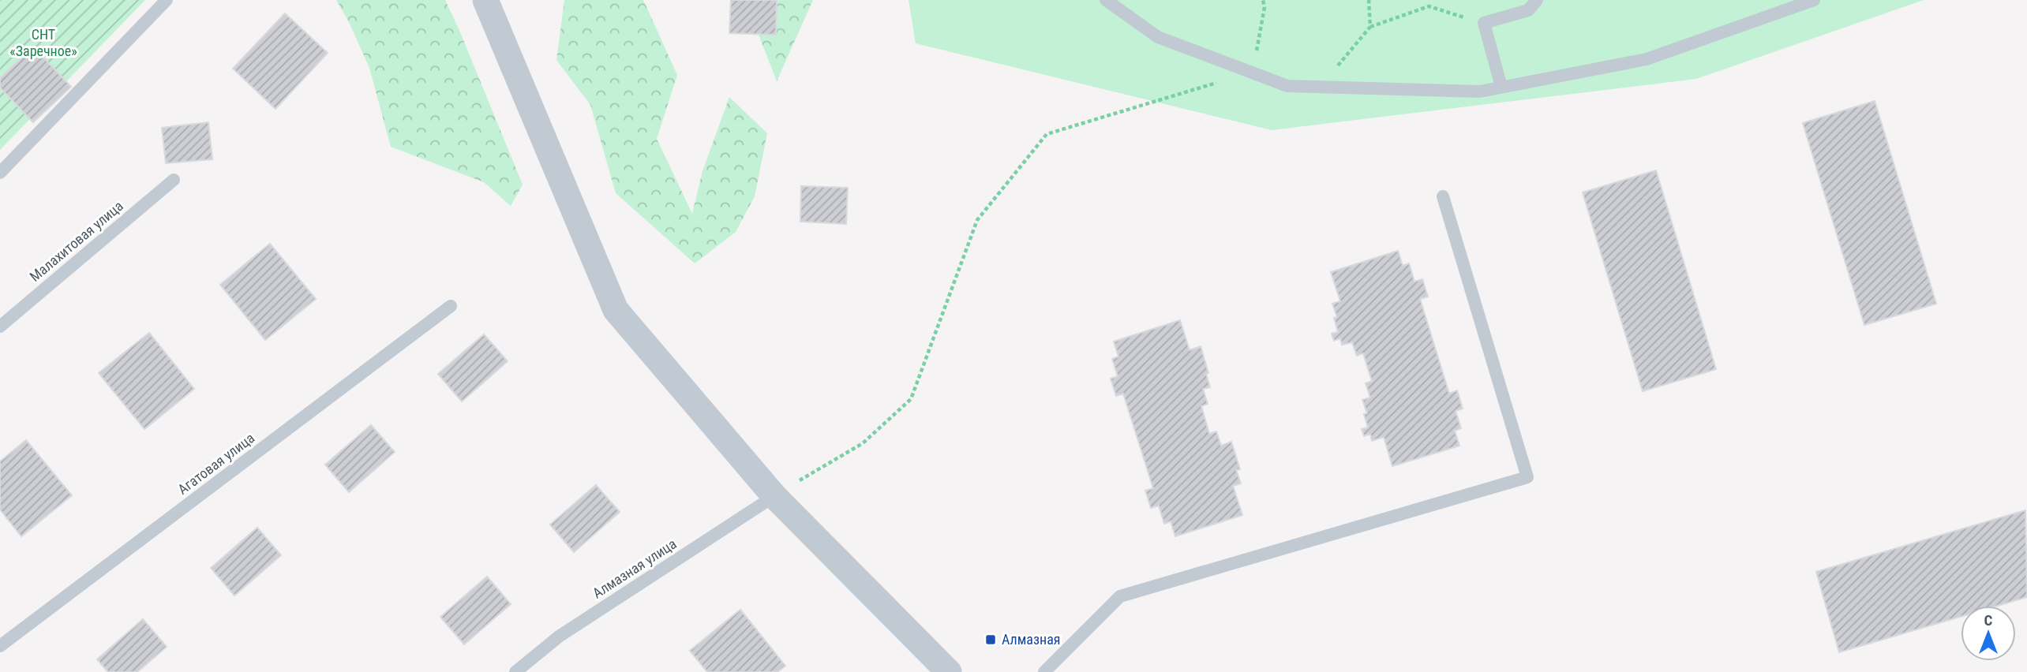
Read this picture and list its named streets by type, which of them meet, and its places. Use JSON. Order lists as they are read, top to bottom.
{
  "streets": {
    "lane": ["Малахитовая улица", "Агатовая улица", "Алмазная улица"]
  },
  "parks": ["СНТ «Заречное»"],
  "places": {
    "transit": ["Алмазная"]
  },
  "north": "top"
}
